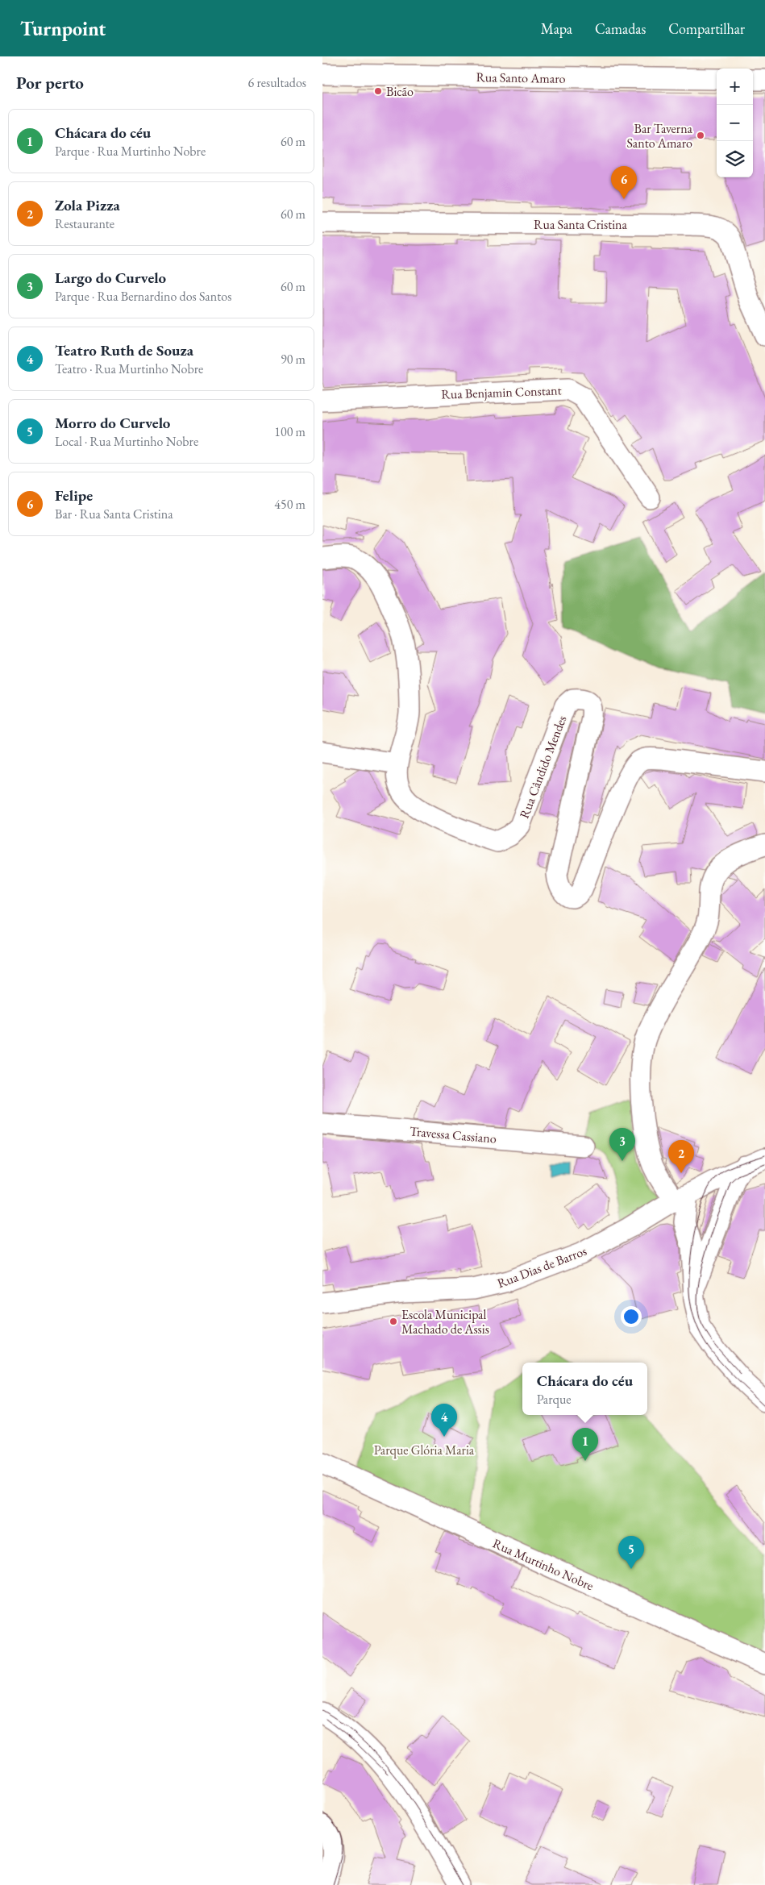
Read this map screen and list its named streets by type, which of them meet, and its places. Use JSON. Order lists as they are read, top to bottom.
{
  "streets": {
    "street": [
      "Rua Santo Amaro",
      "Rua Santa Cristina",
      "Rua Benjamin Constant",
      "Rua Cândido Mendes",
      "Travessa Cassiano",
      "Rua Dias de Barros",
      "Rua Murtinho Nobre"
    ]
  },
  "parks": ["Parque Glória Maria"],
  "places": ["Bicão", "Bar Taverna Santo Amaro", "Escola Municipal Machado de Assis"],
  "page": {
    "header": "Turnpoint",
    "nav": ["Mapa", "Camadas", "Compartilhar"],
    "heading": ["Por perto", "6 resultados"],
    "map_buttons": ["+", "−"],
    "list": [
      {
        "mark": "1",
        "name": "Chácara do céu",
        "note": "Parque · Rua Murtinho Nobre",
        "value": "60 m"
      },
      {
        "mark": "2",
        "name": "Zola Pizza",
        "note": "Restaurante",
        "value": "60 m"
      },
      {
        "mark": "3",
        "name": "Largo do Curvelo",
        "note": "Parque · Rua Bernardino dos Santos",
        "value": "60 m"
      },
      {
        "mark": "4",
        "name": "Teatro Ruth de Souza",
        "note": "Teatro · Rua Murtinho Nobre",
        "value": "90 m"
      },
      {
        "mark": "5",
        "name": "Morro do Curvelo",
        "note": "Local · Rua Murtinho Nobre",
        "value": "100 m"
      },
      {
        "mark": "6",
        "name": "Felipe",
        "note": "Bar · Rua Santa Cristina",
        "value": "450 m"
      }
    ],
    "pins": [
      "6",
      "3",
      "2",
      "4",
      "1",
      "5"
    ],
    "popup": ["Chácara do céu", "Parque"]
  }
}
